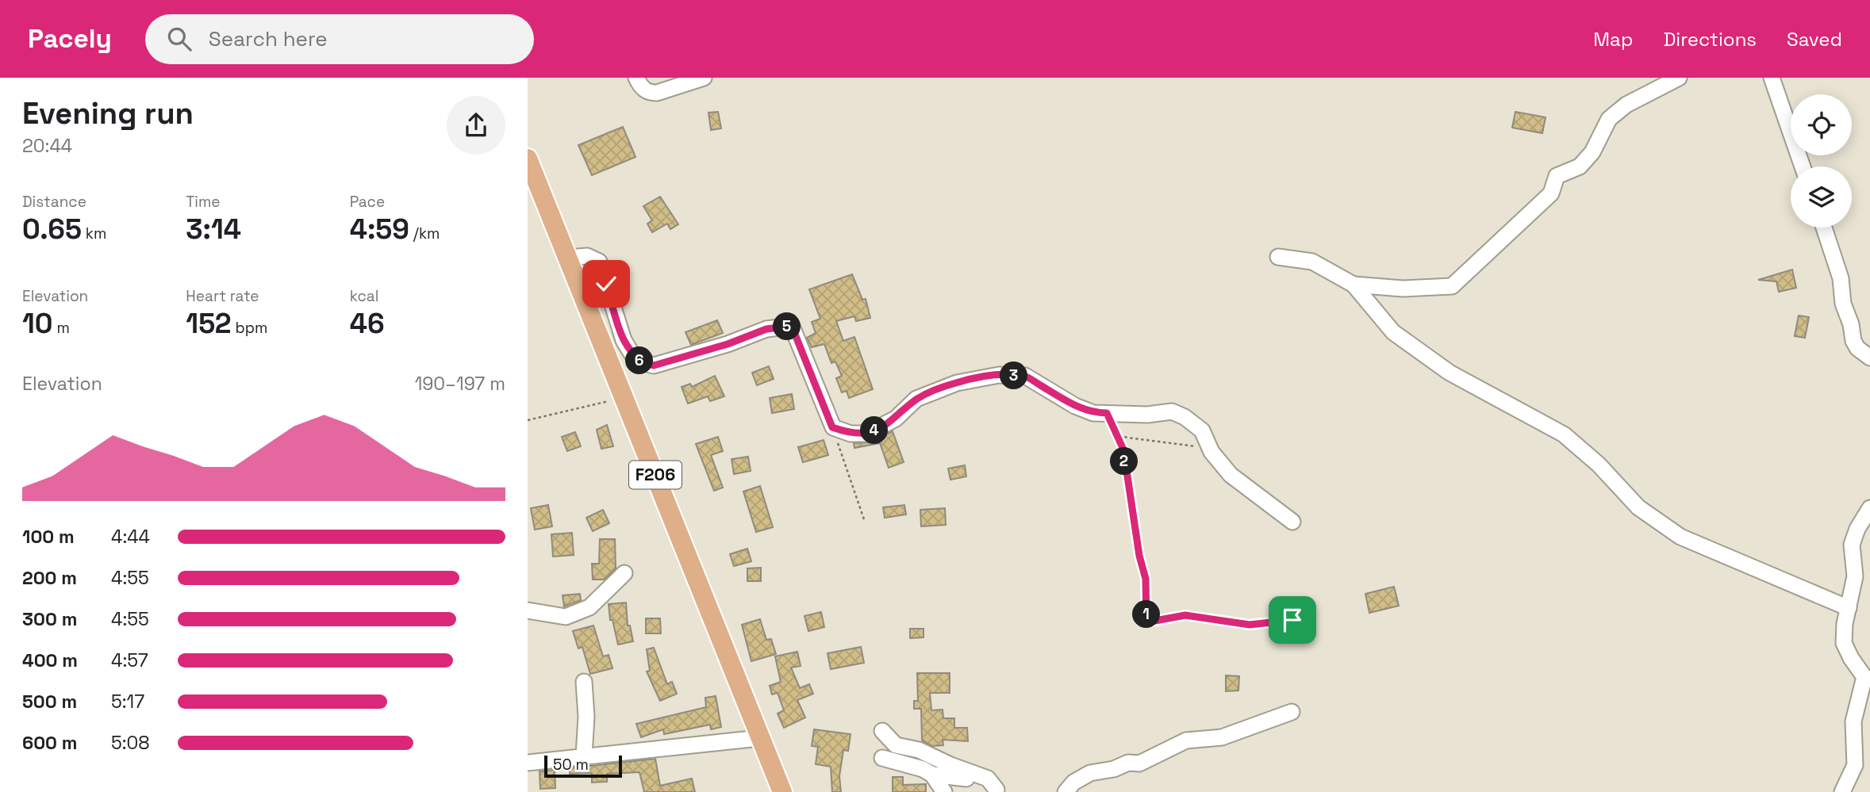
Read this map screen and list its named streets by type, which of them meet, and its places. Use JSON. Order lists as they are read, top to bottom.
{
  "streets": {
    "main road": ["F206"]
  },
  "scale_bar": "50 m",
  "page": {
    "header": "Pacely",
    "search": "Search here",
    "nav": ["Map", "Directions", "Saved"],
    "heading": ["Evening run", "20:44"],
    "stats": [
      ["Distance", "0.65 km"],
      ["Time", "3:14"],
      ["Pace", "4:59 /km"],
      ["Elevation", "10 m"],
      ["Heart rate", "152 bpm"],
      ["kcal", "46"]
    ],
    "pins": [
      "5",
      "6",
      "3",
      "4",
      "2",
      "1"
    ],
    "chart": ["Elevation", "190–197 m"],
    "list": [
      {
        "name": "100 m",
        "note": "4:44"
      },
      {
        "name": "200 m",
        "note": "4:55"
      },
      {
        "name": "300 m",
        "note": "4:55"
      },
      {
        "name": "400 m",
        "note": "4:57"
      },
      {
        "name": "500 m",
        "note": "5:17"
      },
      {
        "name": "600 m",
        "note": "5:08"
      }
    ],
    "scale": "50 m"
  }
}
